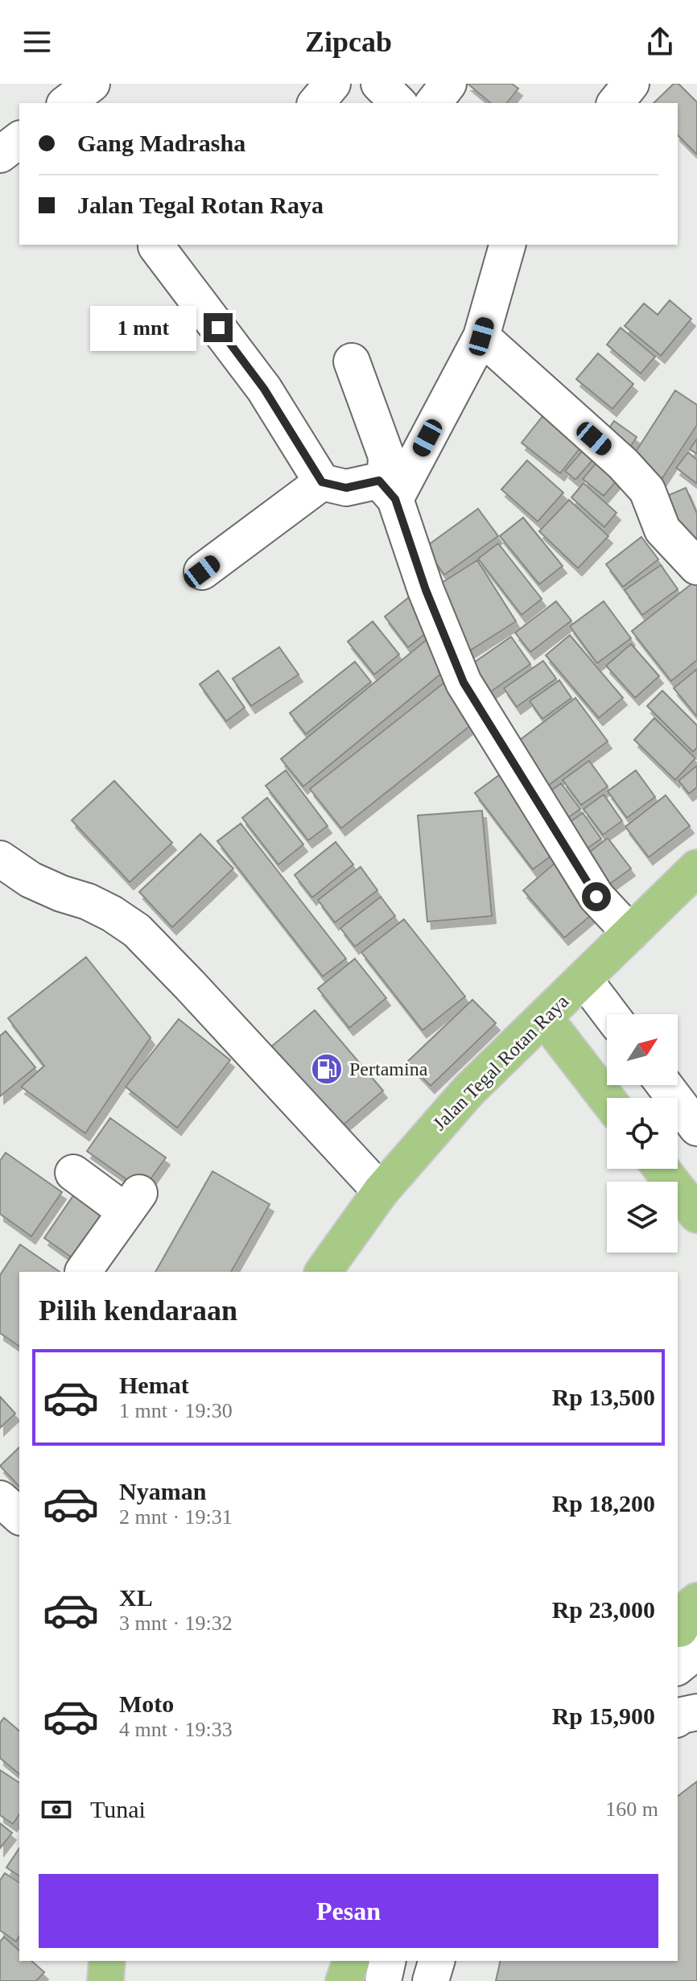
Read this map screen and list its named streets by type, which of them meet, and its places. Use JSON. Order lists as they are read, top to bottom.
{
  "streets": {
    "main road": ["Jalan Tegal Rotan Raya"]
  },
  "places": {
    "fuel station": ["Pertamina"]
  },
  "north": "top right",
  "page": {
    "header": "Zipcab",
    "banner": ["Gang Madrasha", "Jalan Tegal Rotan Raya"],
    "bubble": "1 mnt",
    "heading": "Pilih kendaraan",
    "list": [
      {
        "name": "Hemat",
        "note": "1 mnt · 19:30",
        "value": "Rp 13,500"
      },
      {
        "name": "Nyaman",
        "note": "2 mnt · 19:31",
        "value": "Rp 18,200"
      },
      {
        "name": "XL",
        "note": "3 mnt · 19:32",
        "value": "Rp 23,000"
      },
      {
        "name": "Moto",
        "note": "4 mnt · 19:33",
        "value": "Rp 15,900"
      }
    ],
    "pay": ["Tunai", "160 m"],
    "buttons": "Pesan"
  }
}
